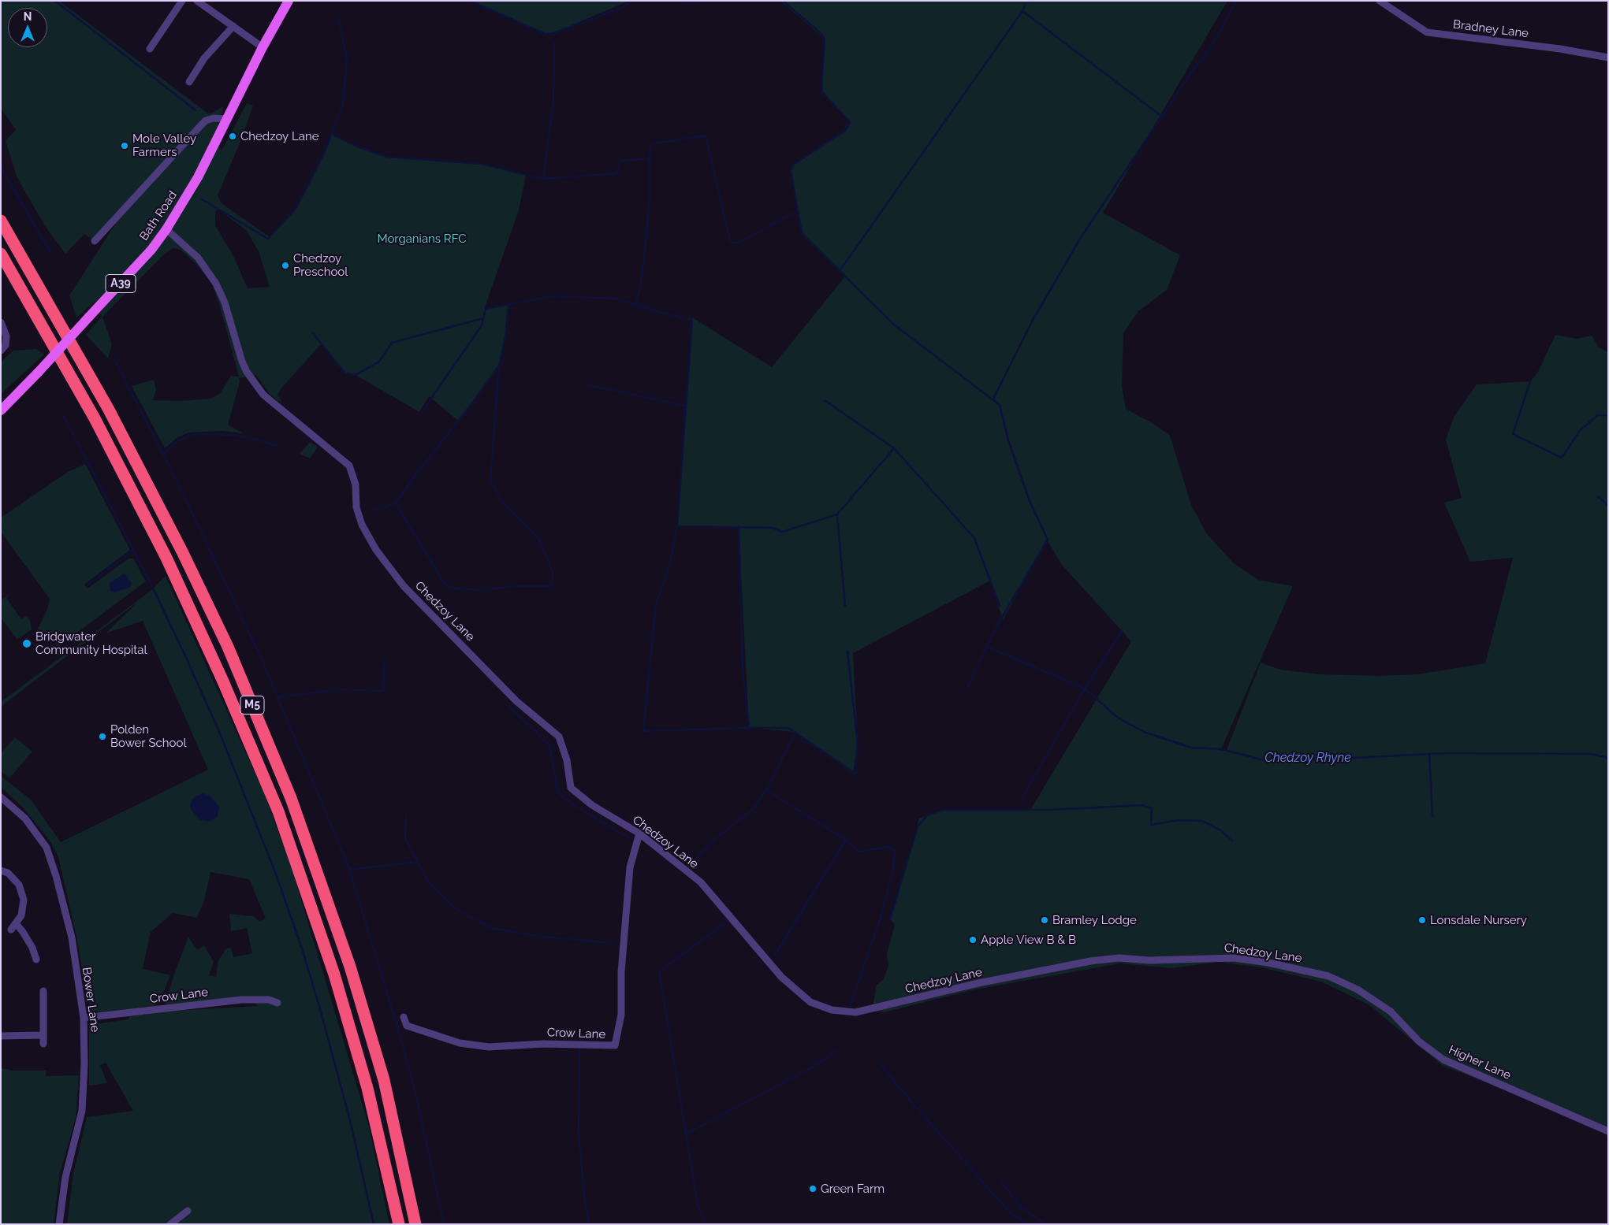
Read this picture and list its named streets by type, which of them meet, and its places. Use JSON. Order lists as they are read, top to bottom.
{
  "streets": {
    "highway": ["M5"],
    "main road": ["Bath Road", "A39"],
    "street": [
      "Bradney Lane",
      "Chedzoy Lane",
      "Crow Lane",
      "Bower Lane",
      "Higher Lane"
    ]
  },
  "crossings": [
    ["Bath Road", "Chedzoy Lane"],
    ["Chedzoy Lane", "Crow Lane"],
    ["Chedzoy Lane", "Higher Lane"],
    ["Crow Lane", "Bower Lane"]
  ],
  "water": ["Chedzoy Rhyne"],
  "parks": ["Morganians RFC"],
  "places": [
    "Chedzoy Lane",
    "Mole Valley Farmers",
    "Chedzoy Preschool",
    "Bridgwater Community Hospital",
    "Polden Bower School",
    "Bramley Lodge",
    "Lonsdale Nursery",
    "Apple View B & B",
    "Green Farm"
  ],
  "north": "top"
}
